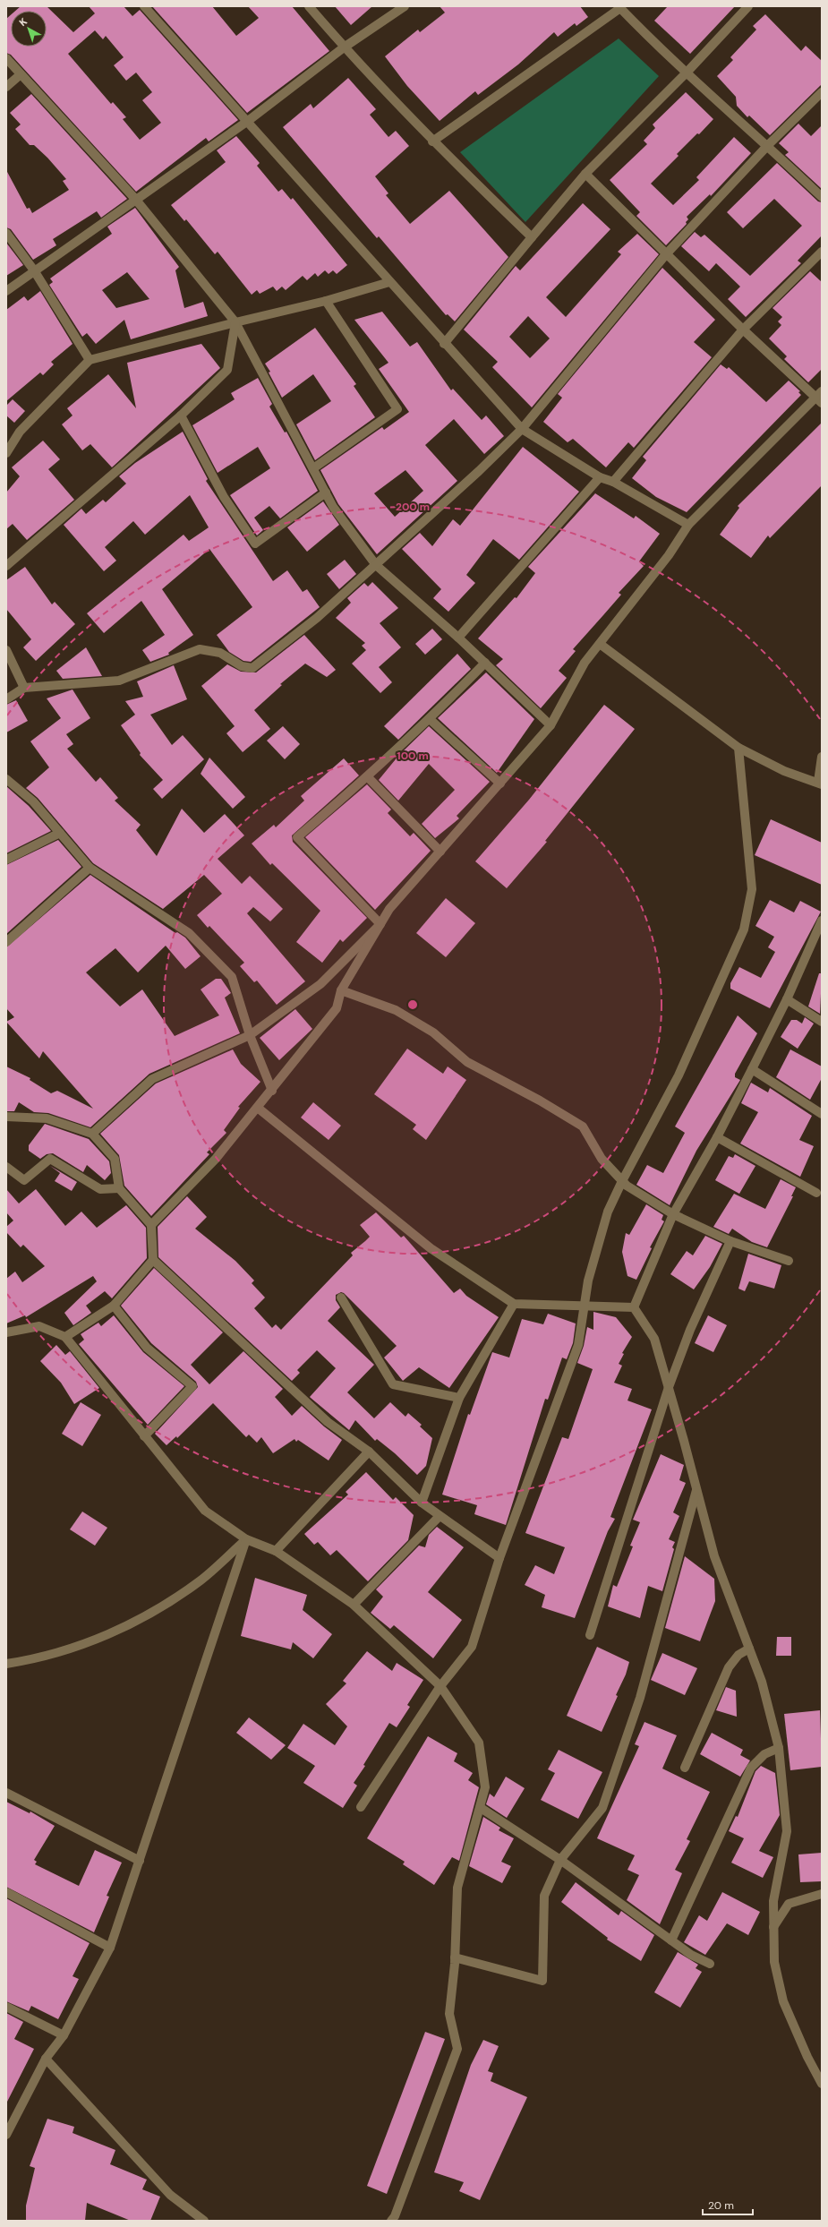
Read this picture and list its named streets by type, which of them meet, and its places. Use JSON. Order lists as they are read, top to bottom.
{
  "scale_bar": "20 m",
  "north": "top left",
  "rings": ["200 m", "100 m"]
}
